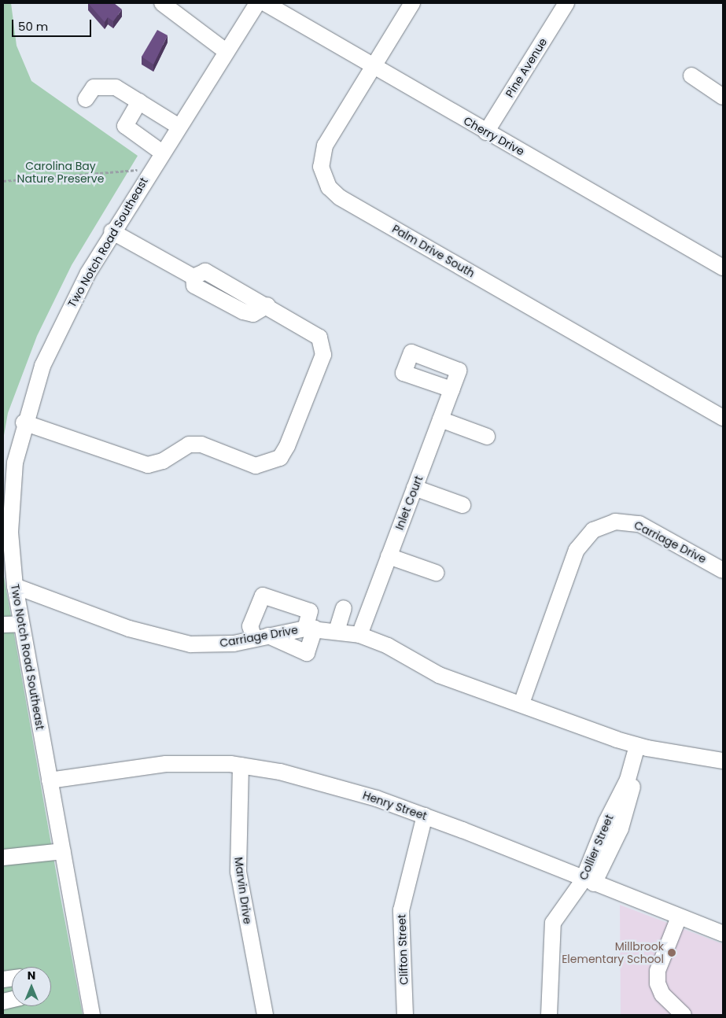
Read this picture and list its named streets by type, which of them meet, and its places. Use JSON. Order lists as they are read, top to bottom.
{
  "streets": {
    "street": [
      "Pine Avenue",
      "Cherry Drive",
      "Two Notch Road Southeast",
      "Palm Drive South",
      "Inlet Court",
      "Carriage Drive",
      "Henry Street",
      "Collier Street",
      "Marvin Drive",
      "Clifton Street"
    ]
  },
  "crossings": [
    ["Pine Avenue", "Cherry Drive"],
    ["Cherry Drive", "Palm Drive South"],
    ["Two Notch Road Southeast", "Carriage Drive"],
    ["Two Notch Road Southeast", "Henry Street"],
    ["Inlet Court", "Carriage Drive"],
    ["Carriage Drive", "Collier Street"],
    ["Henry Street", "Collier Street"],
    ["Henry Street", "Marvin Drive"],
    ["Henry Street", "Clifton Street"]
  ],
  "parks": ["Carolina Bay Nature Preserve"],
  "places": ["Millbrook Elementary School"],
  "scale_bar": "50 m",
  "north": "top"
}
